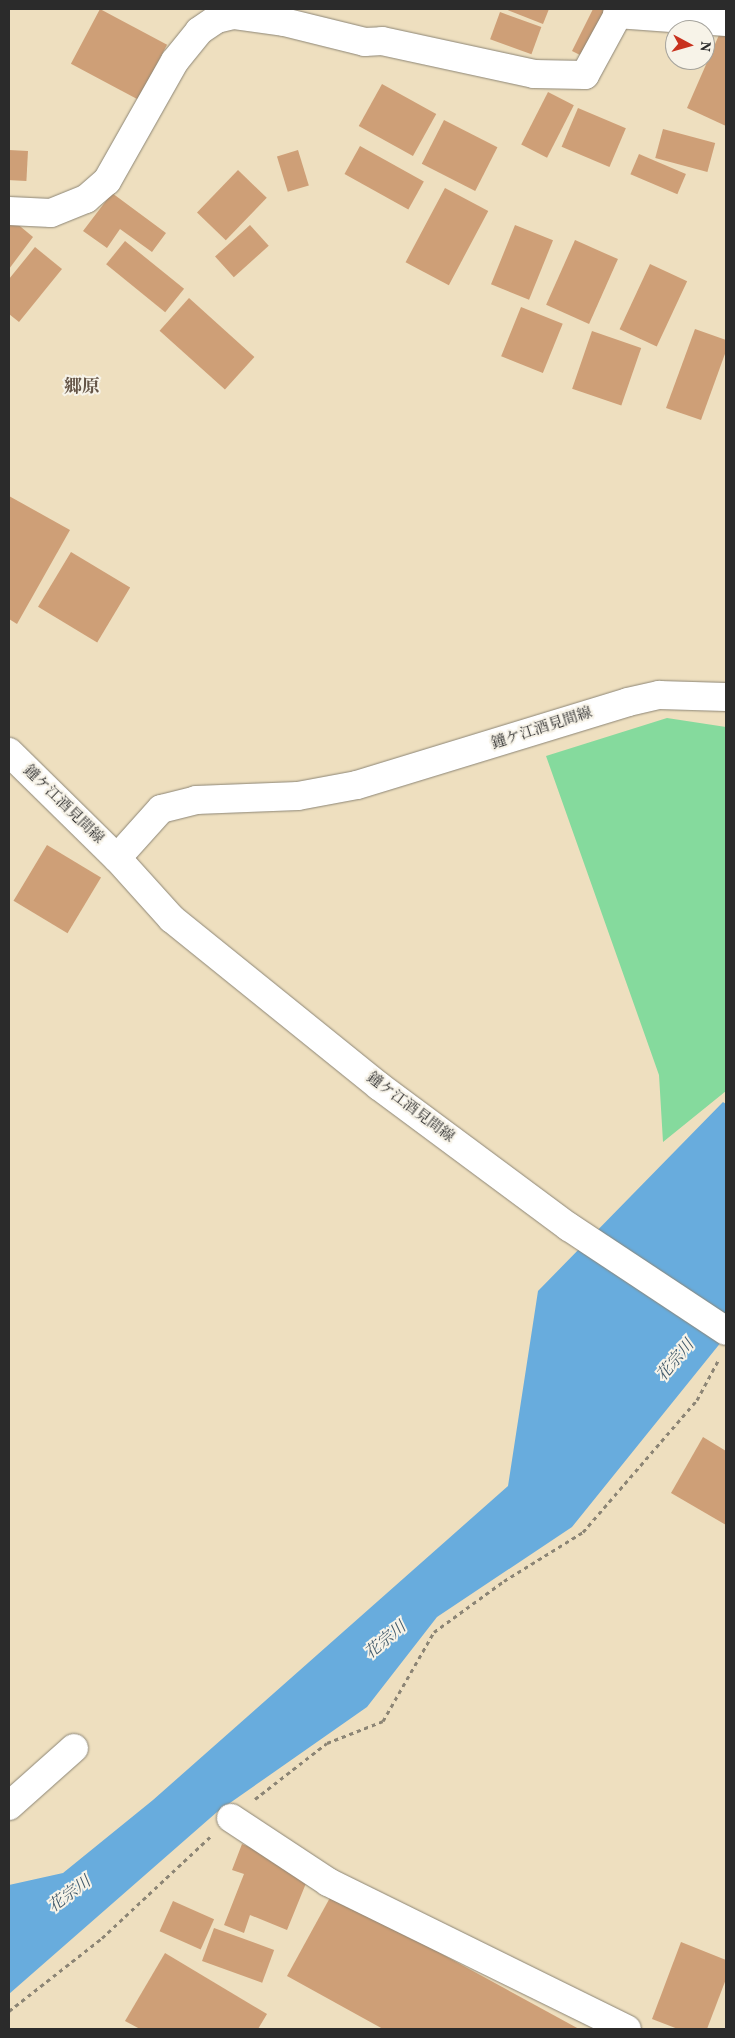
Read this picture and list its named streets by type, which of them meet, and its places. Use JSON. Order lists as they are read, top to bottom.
{
  "streets": {
    "main road": ["鐘ケ江酒見間線"]
  },
  "districts": ["郷原"],
  "water": ["花宗川"],
  "north": "right"
}
